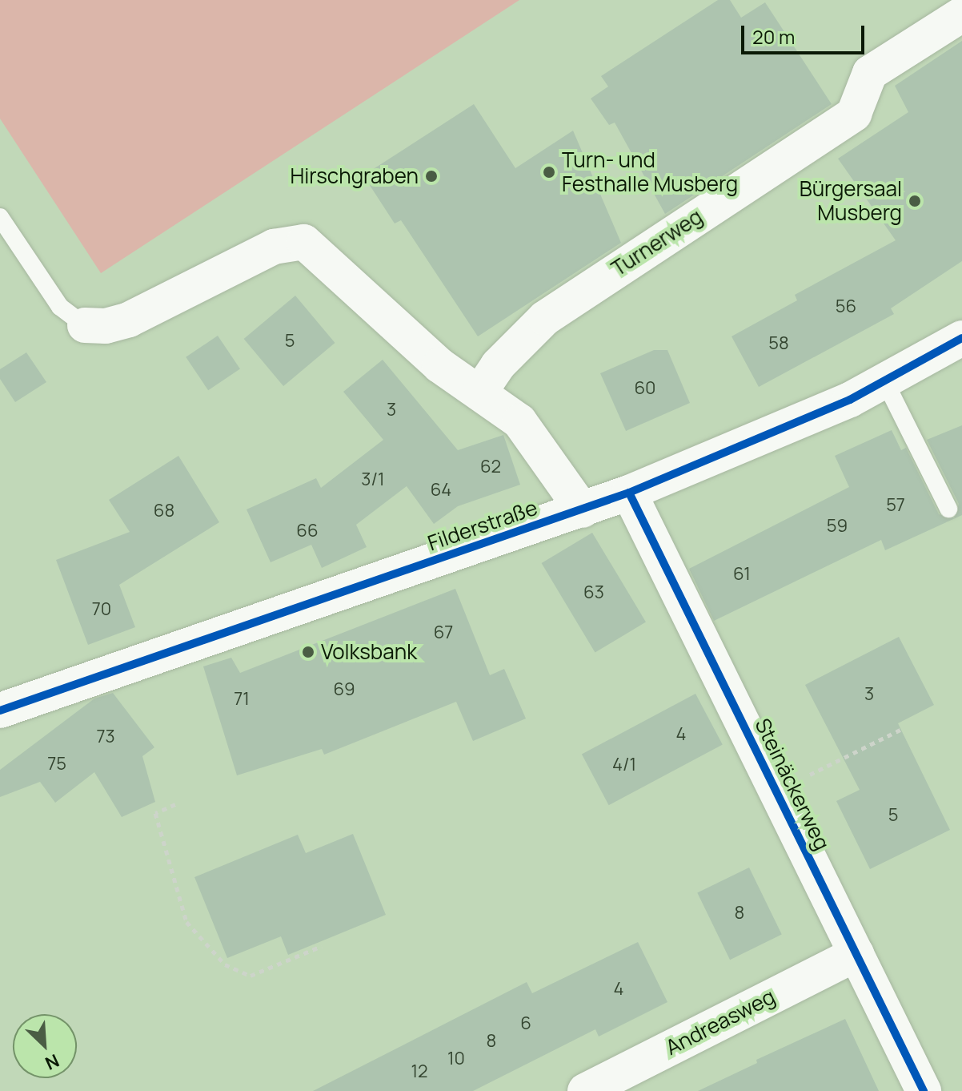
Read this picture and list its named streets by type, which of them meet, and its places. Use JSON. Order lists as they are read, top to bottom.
{
  "streets": {
    "street": [
      "Turnerweg",
      "Filderstraße",
      "Steinäckerweg",
      "Andreasweg"
    ]
  },
  "crossings": [
    ["Filderstraße", "Steinäckerweg"],
    ["Steinäckerweg", "Andreasweg"]
  ],
  "places": [
    "Turn- und Festhalle Musberg",
    "Hirschgraben",
    "Bürgersaal Musberg",
    "Volksbank"
  ],
  "house_numbers": [
    "56",
    "5",
    "58",
    "60",
    "3",
    "62",
    "3/1",
    "64",
    "57",
    "68",
    "59",
    "66",
    "61",
    "63",
    "70",
    "67",
    "69",
    "3",
    "71",
    "4",
    "73",
    "75",
    "4/1",
    "5",
    "8",
    "4",
    "6",
    "8",
    "10",
    "12"
  ],
  "scale_bar": "20 m",
  "north": "bottom right"
}
